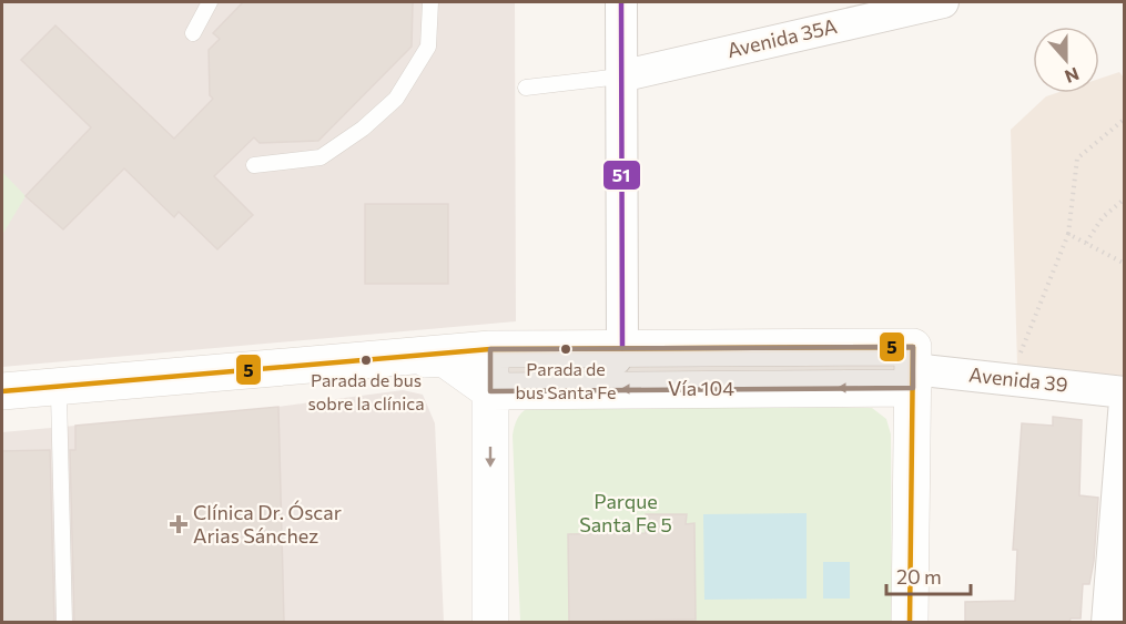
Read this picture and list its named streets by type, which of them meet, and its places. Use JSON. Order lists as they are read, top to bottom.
{
  "streets": {
    "main road": ["Vía 104"],
    "street": ["Avenida 35A", "Avenida 39"]
  },
  "crossings": [
    ["Avenida 39", "Vía 104"]
  ],
  "parks": ["Parque Santa Fe 5"],
  "places": {
    "other": ["Parada de bus Santa Fe", "Parada de bus sobre la clínica"],
    "health": ["Clínica Dr. Óscar Arias Sánchez"]
  },
  "lines": ["transit line 51", "transit line 5"],
  "scale_bar": "20 m",
  "north": "bottom"
}
